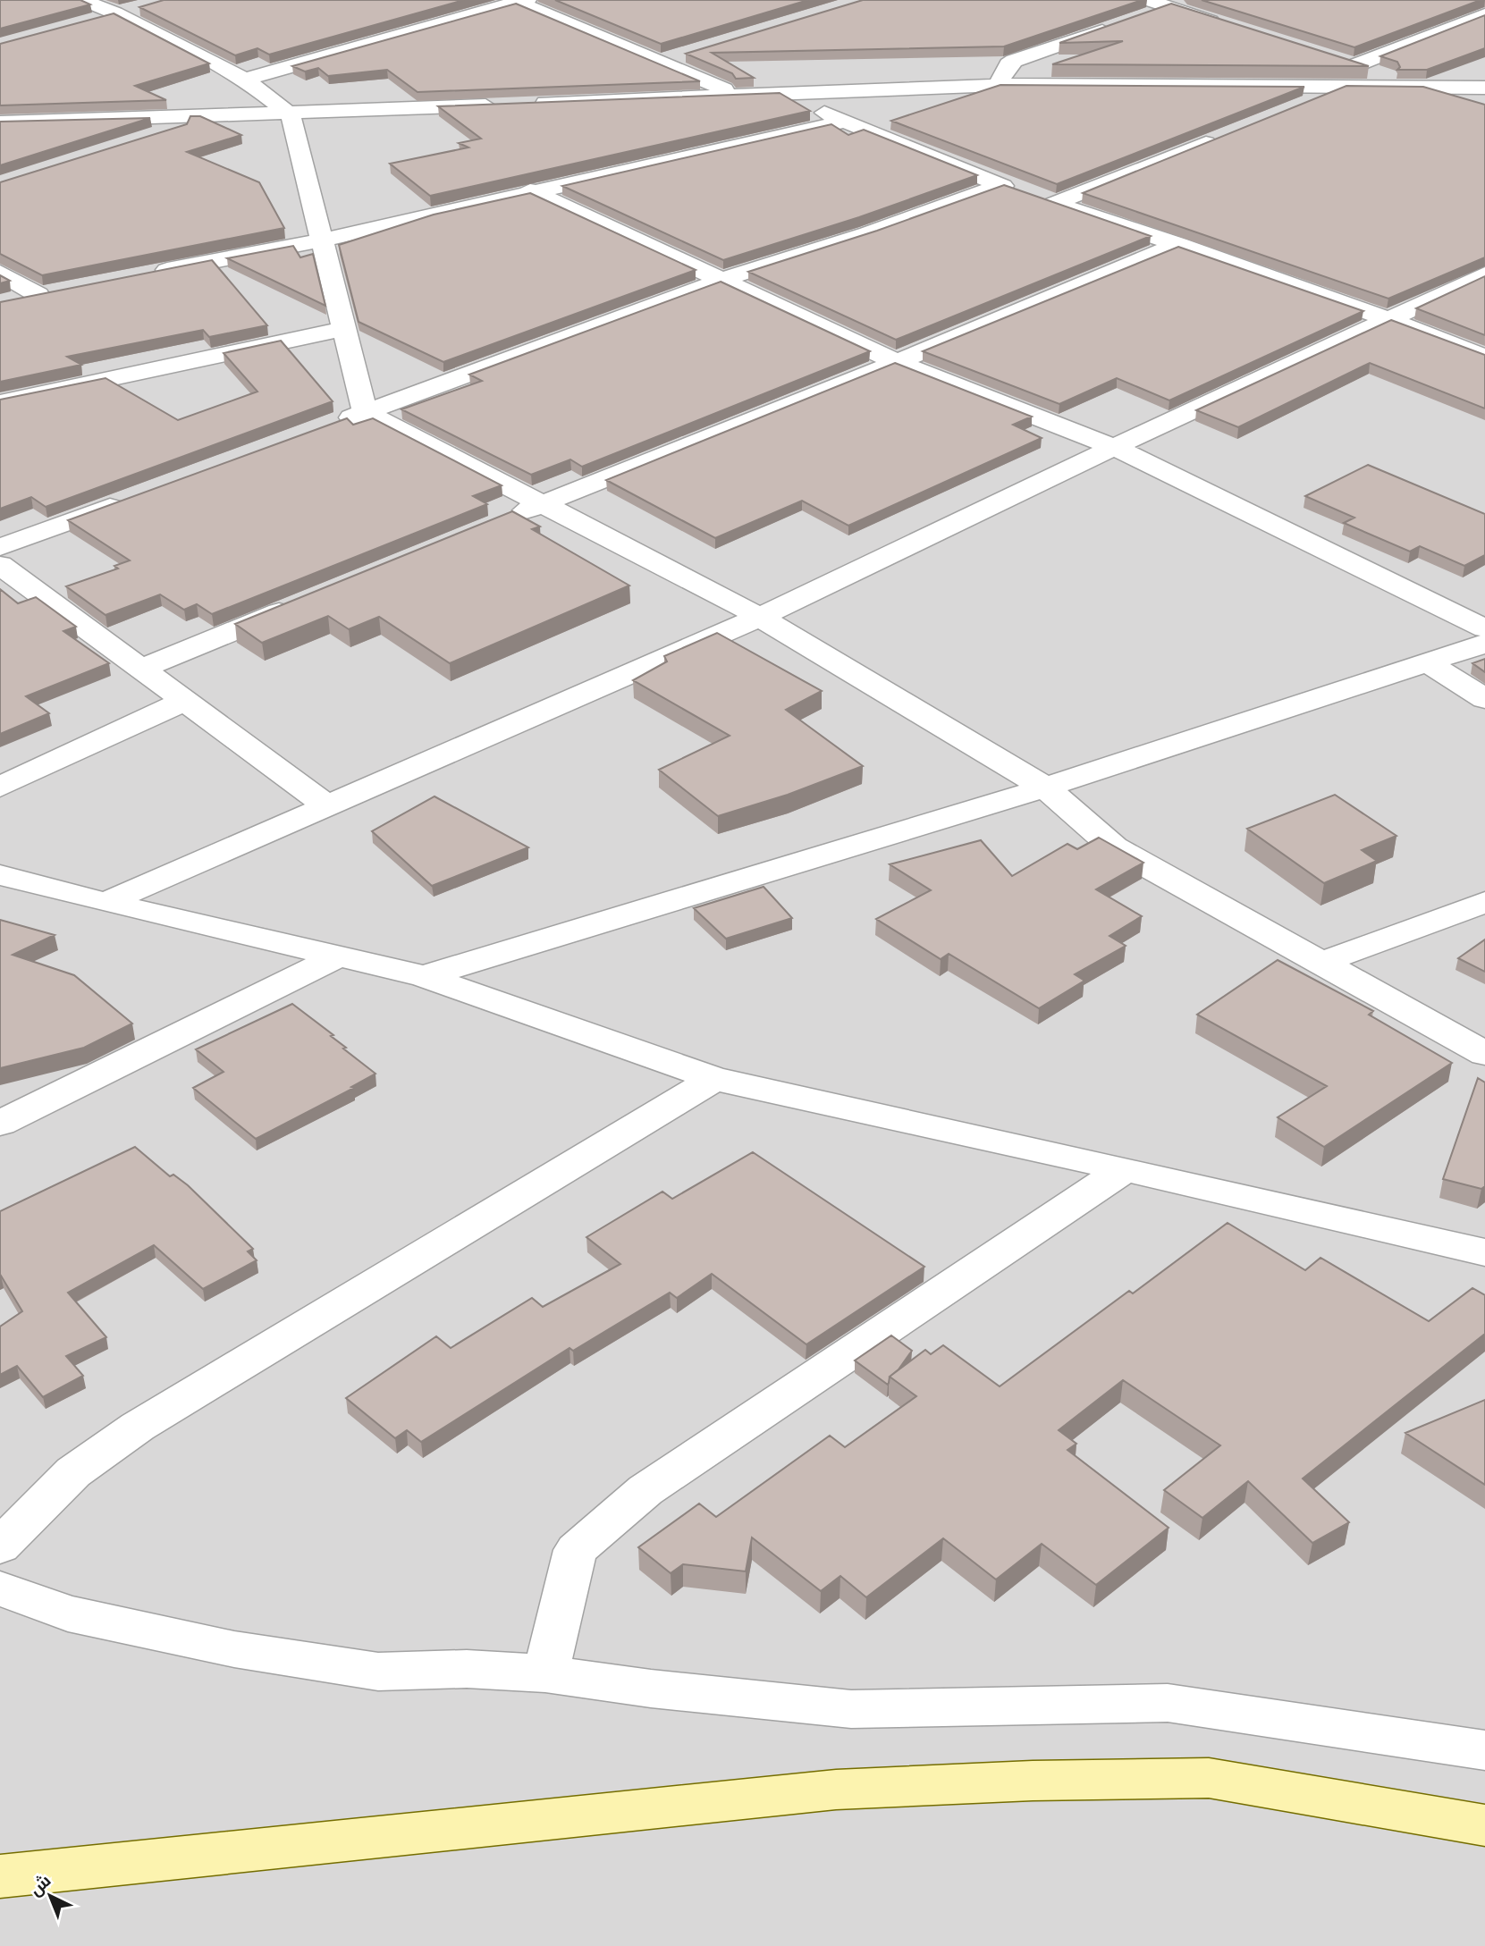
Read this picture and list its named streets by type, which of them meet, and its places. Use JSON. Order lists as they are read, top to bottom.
{
  "north": "top left"
}
